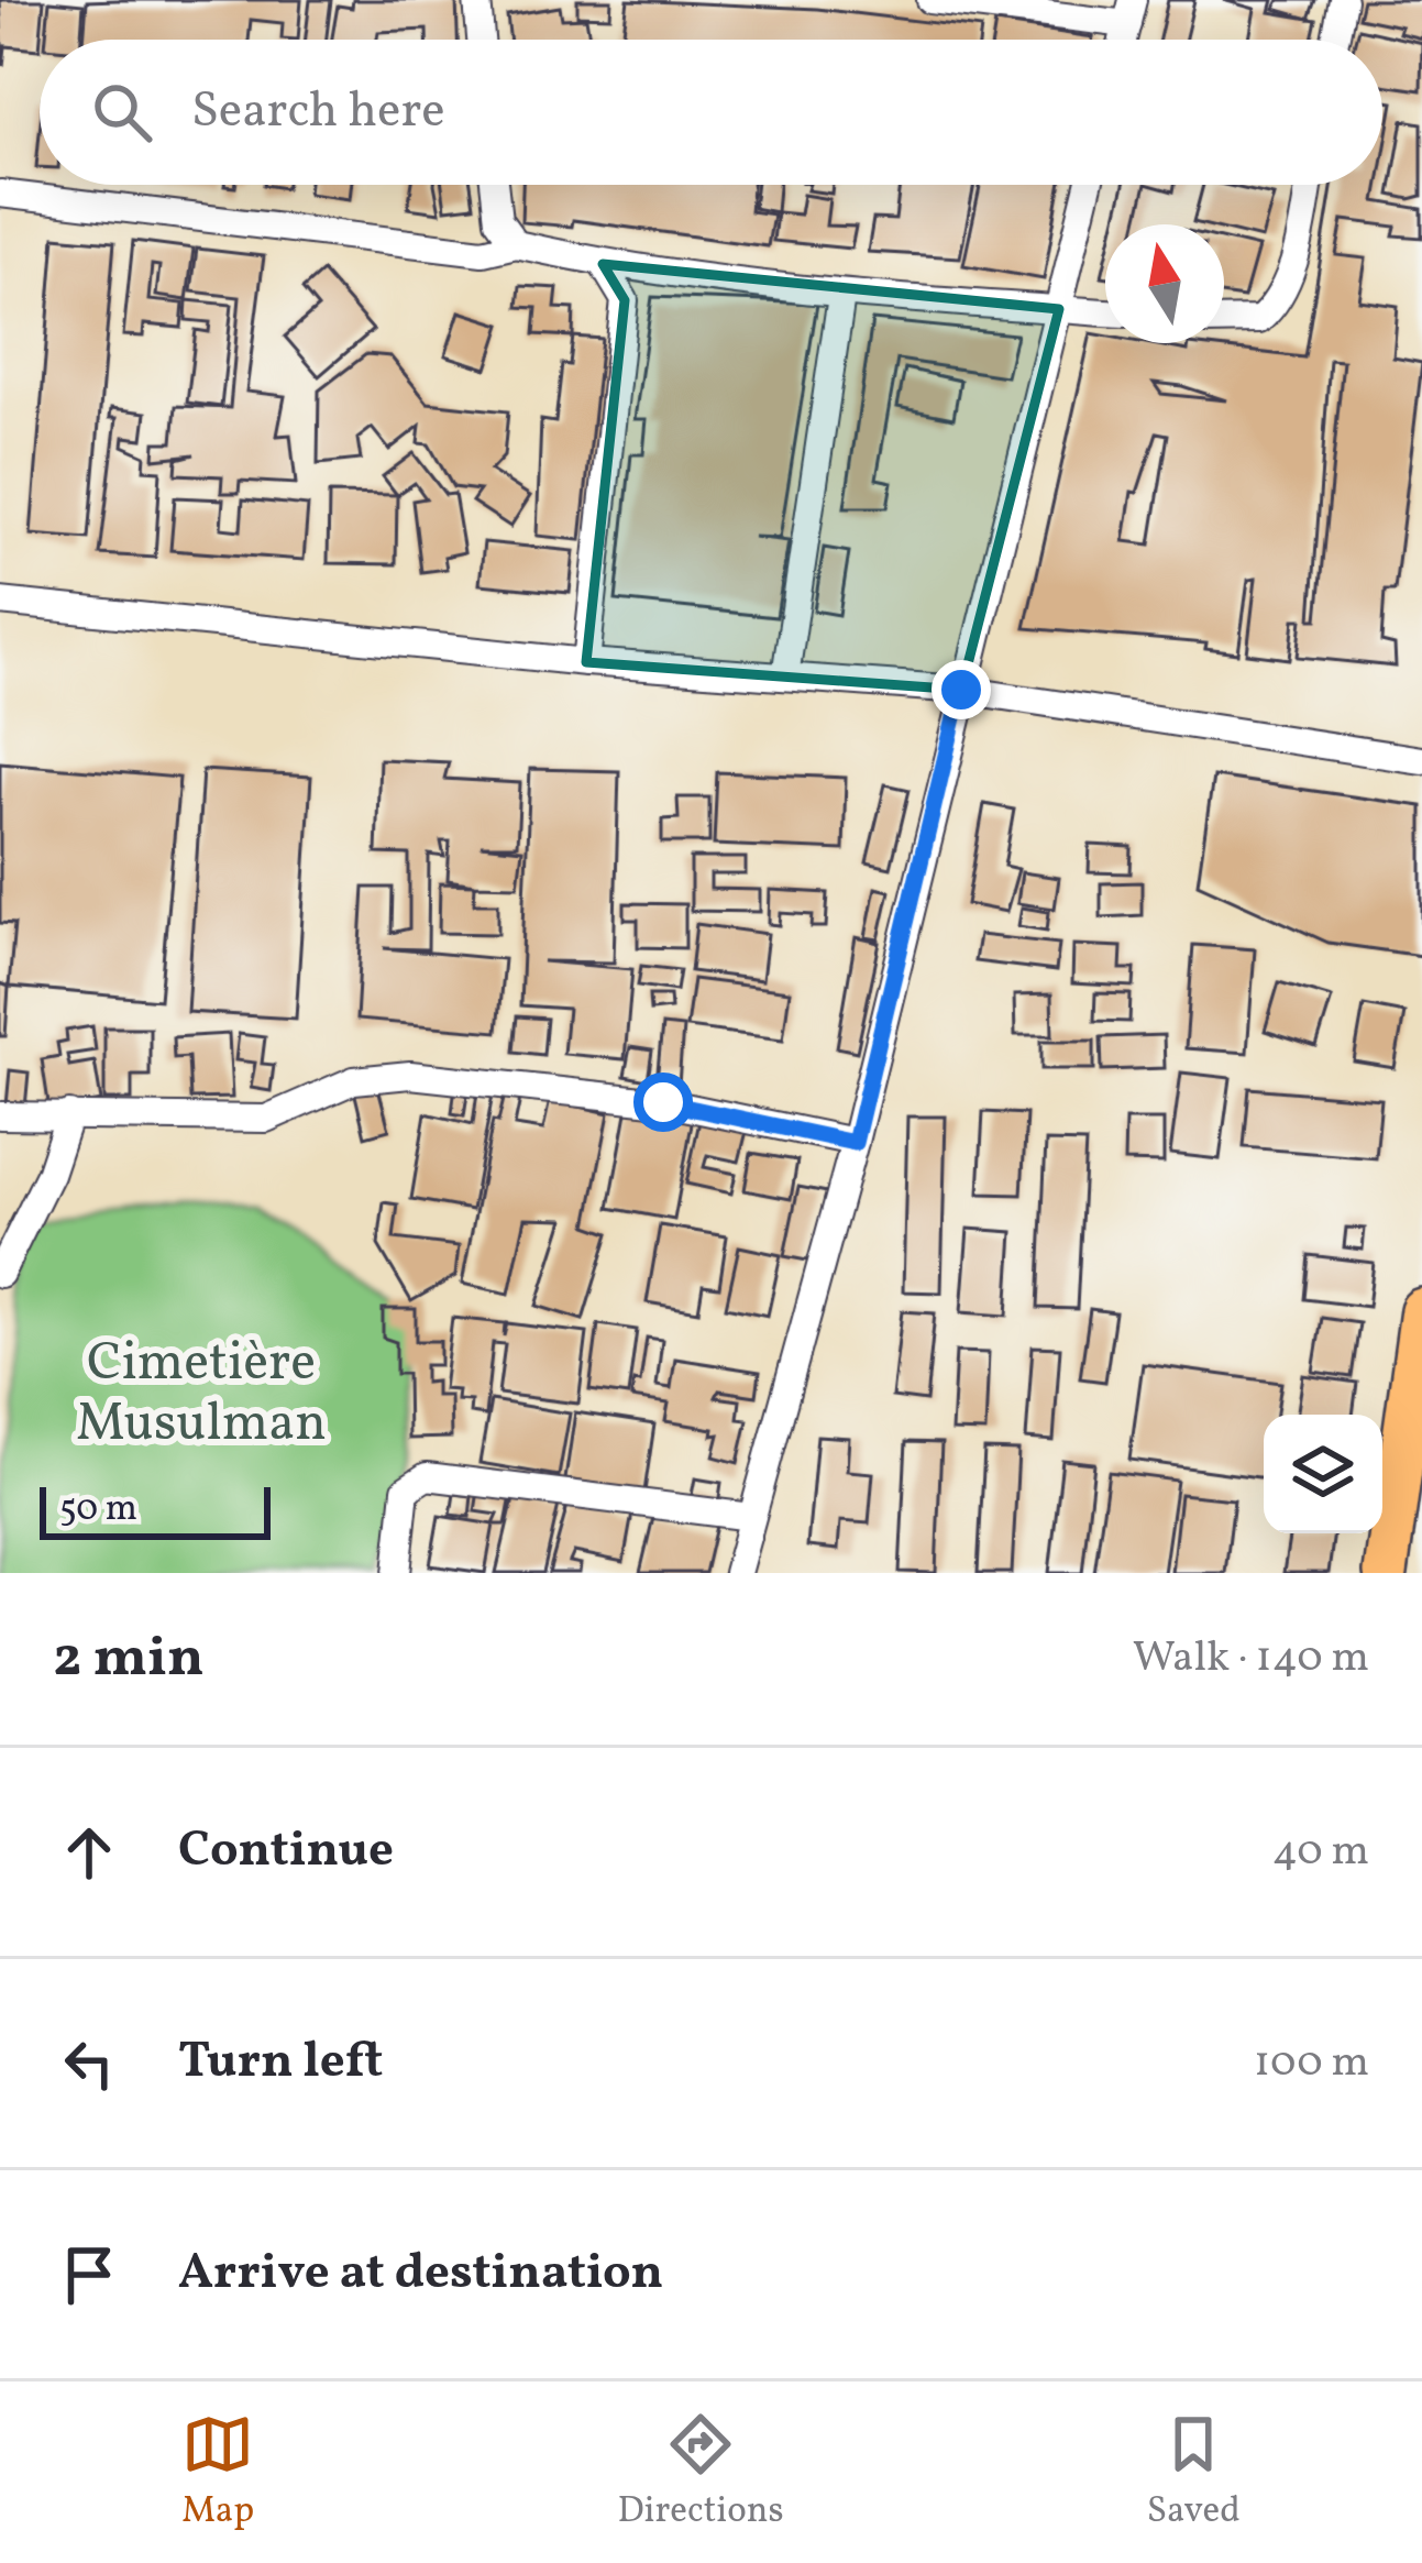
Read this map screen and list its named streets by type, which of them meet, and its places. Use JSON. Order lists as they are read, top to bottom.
{
  "parks": ["Cimetière Musulman"],
  "scale_bar": "50 m",
  "north": "top",
  "page": {
    "search": "Search here",
    "scale": "50 m",
    "heading": ["2 min", "Walk · 140 m"],
    "list": [
      ["Continue", "40 m"],
      ["Turn left", "100 m"],
      "Arrive at destination"
    ],
    "nav": ["Map", "Directions", "Saved"]
  }
}
